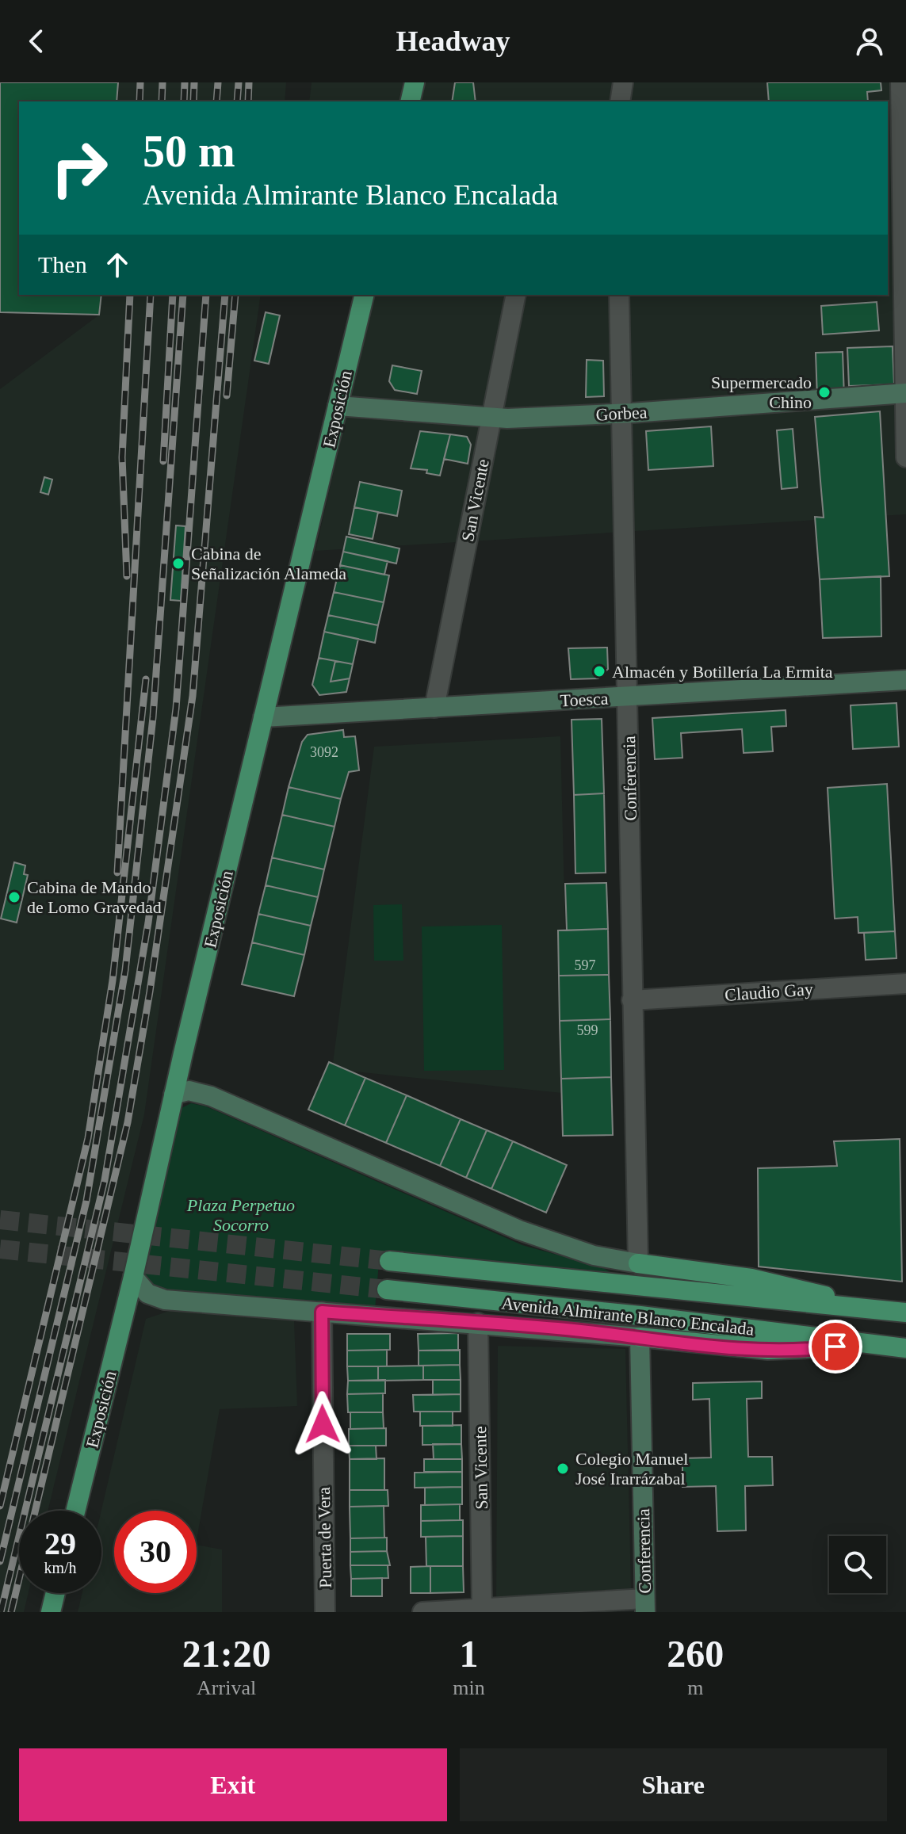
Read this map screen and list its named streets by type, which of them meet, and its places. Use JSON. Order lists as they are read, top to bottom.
{
  "streets": {
    "main road": ["Exposición", "Avenida Almirante Blanco Encalada"],
    "street": [
      "Gorbea",
      "San Vicente",
      "Toesca",
      "Conferencia",
      "Claudio Gay",
      "Puerta de Vera"
    ]
  },
  "crossings": [
    ["Exposición", "Gorbea"],
    ["Exposición", "Toesca"],
    ["Exposición", "Avenida Almirante Blanco Encalada"],
    ["Gorbea", "San Vicente"],
    ["Gorbea", "Conferencia"],
    ["San Vicente", "Toesca"],
    ["San Vicente", "Avenida Almirante Blanco Encalada"],
    ["Toesca", "Conferencia"],
    ["Conferencia", "Claudio Gay"],
    ["Conferencia", "Avenida Almirante Blanco Encalada"],
    ["Avenida Almirante Blanco Encalada", "Puerta de Vera"]
  ],
  "parks": ["Plaza Perpetuo Socorro"],
  "places": [
    "Supermercado Chino",
    "Cabina de Señalización Alameda",
    "Almacén y Botillería La Ermita",
    "Cabina de Mando de Lomo Gravedad",
    "Colegio Manuel José Irarrázabal"
  ],
  "house_numbers": ["3092", "597", "599"],
  "page": {
    "header": "Headway",
    "turn": ["50 m", "Avenida Almirante Blanco Encalada"],
    "then": "Then",
    "speed": "29 km/h",
    "limit": "30",
    "eta": [
      "21:20",
      "Arrival",
      "1",
      "min",
      "260",
      "m"
    ],
    "buttons": ["Exit", "Share"]
  }
}
